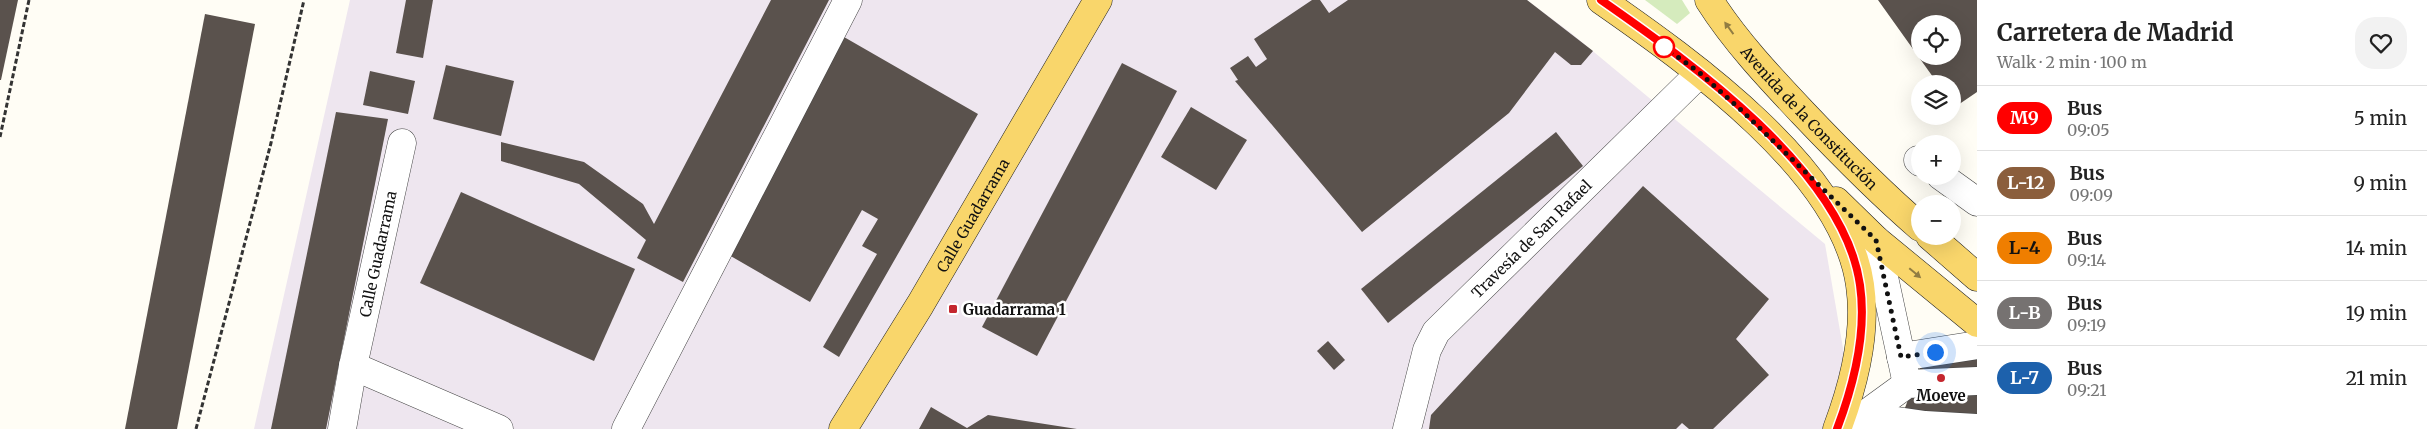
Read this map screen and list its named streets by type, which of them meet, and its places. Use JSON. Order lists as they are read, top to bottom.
{
  "streets": {
    "main road": ["Avenida de la Constitución", "Calle Guadarrama"],
    "street": ["Travesía de San Rafael"]
  },
  "places": {
    "transit": ["Guadarrama 1"],
    "other": ["Moeve"]
  },
  "lines": ["bus line M9"],
  "page": {
    "heading": ["Carretera de Madrid", "Walk · 2 min · 100 m"],
    "map_buttons": ["+", "−"],
    "list": [
      {
        "mark": "M9",
        "name": "Bus",
        "note": "09:05",
        "value": "5 min"
      },
      {
        "mark": "L-12",
        "name": "Bus",
        "note": "09:09",
        "value": "9 min"
      },
      {
        "mark": "L-4",
        "name": "Bus",
        "note": "09:14",
        "value": "14 min"
      },
      {
        "mark": "L-B",
        "name": "Bus",
        "note": "09:19",
        "value": "19 min"
      },
      {
        "mark": "L-7",
        "name": "Bus",
        "note": "09:21",
        "value": "21 min"
      }
    ]
  }
}
